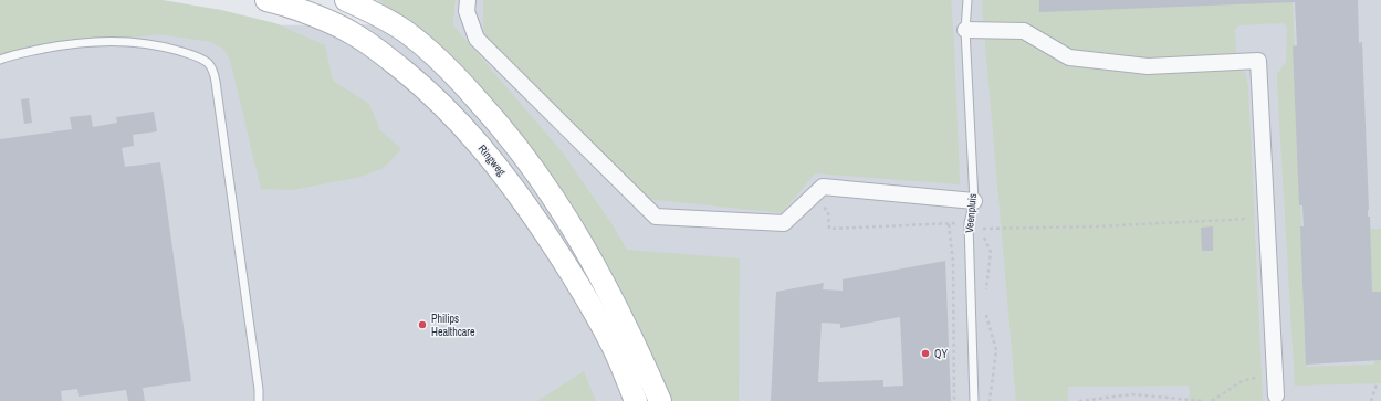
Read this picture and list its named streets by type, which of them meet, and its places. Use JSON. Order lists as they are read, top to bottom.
{
  "streets": {
    "main road": ["Ringweg"],
    "lane": ["Veenpluis"]
  },
  "places": ["Philips Healthcare", "QY"]
}
